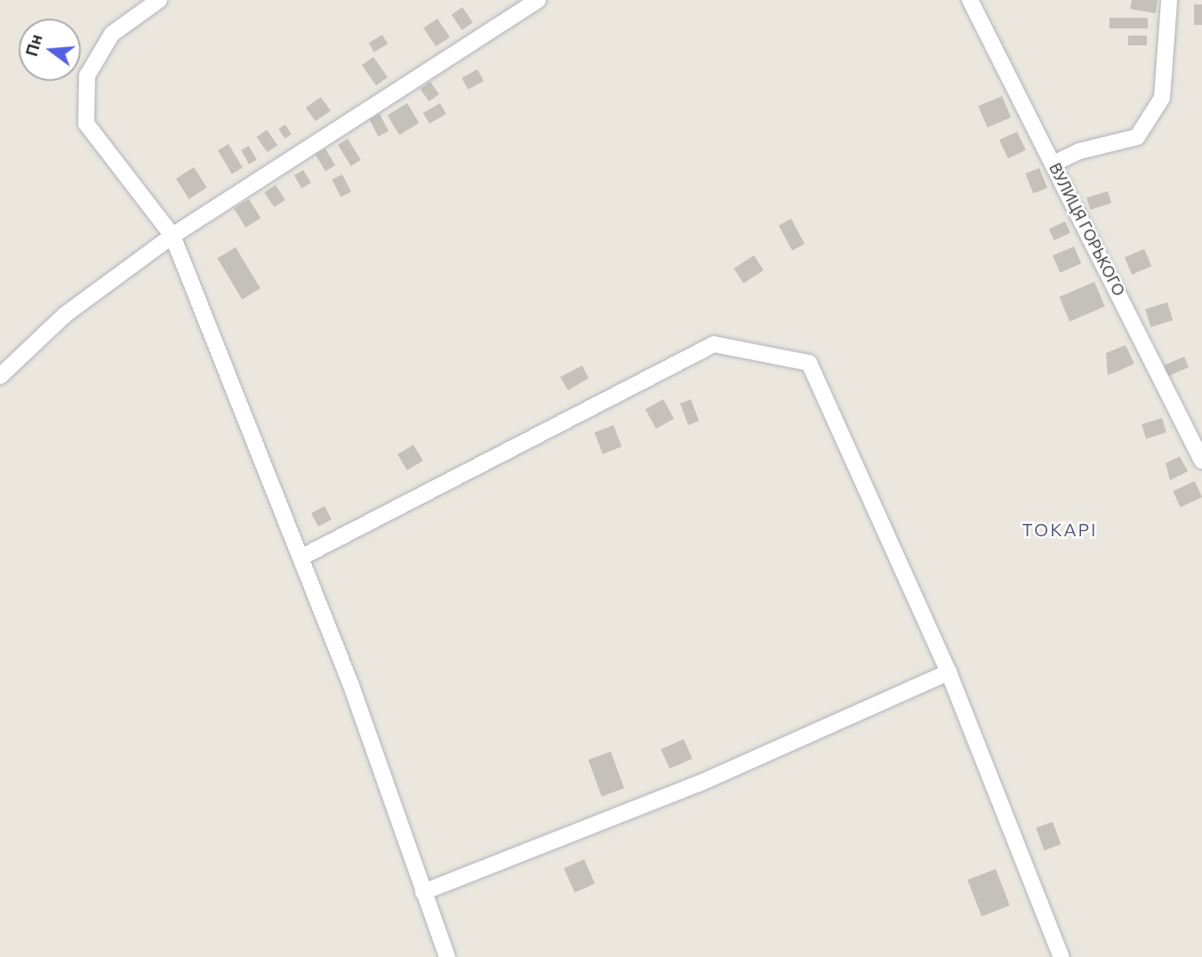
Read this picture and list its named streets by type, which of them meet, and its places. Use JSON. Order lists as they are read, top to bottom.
{
  "streets": {
    "street": ["ВУЛИЦЯ ГОРЬКОГО"]
  },
  "districts": ["ТОКАРІ"],
  "north": "left"
}
